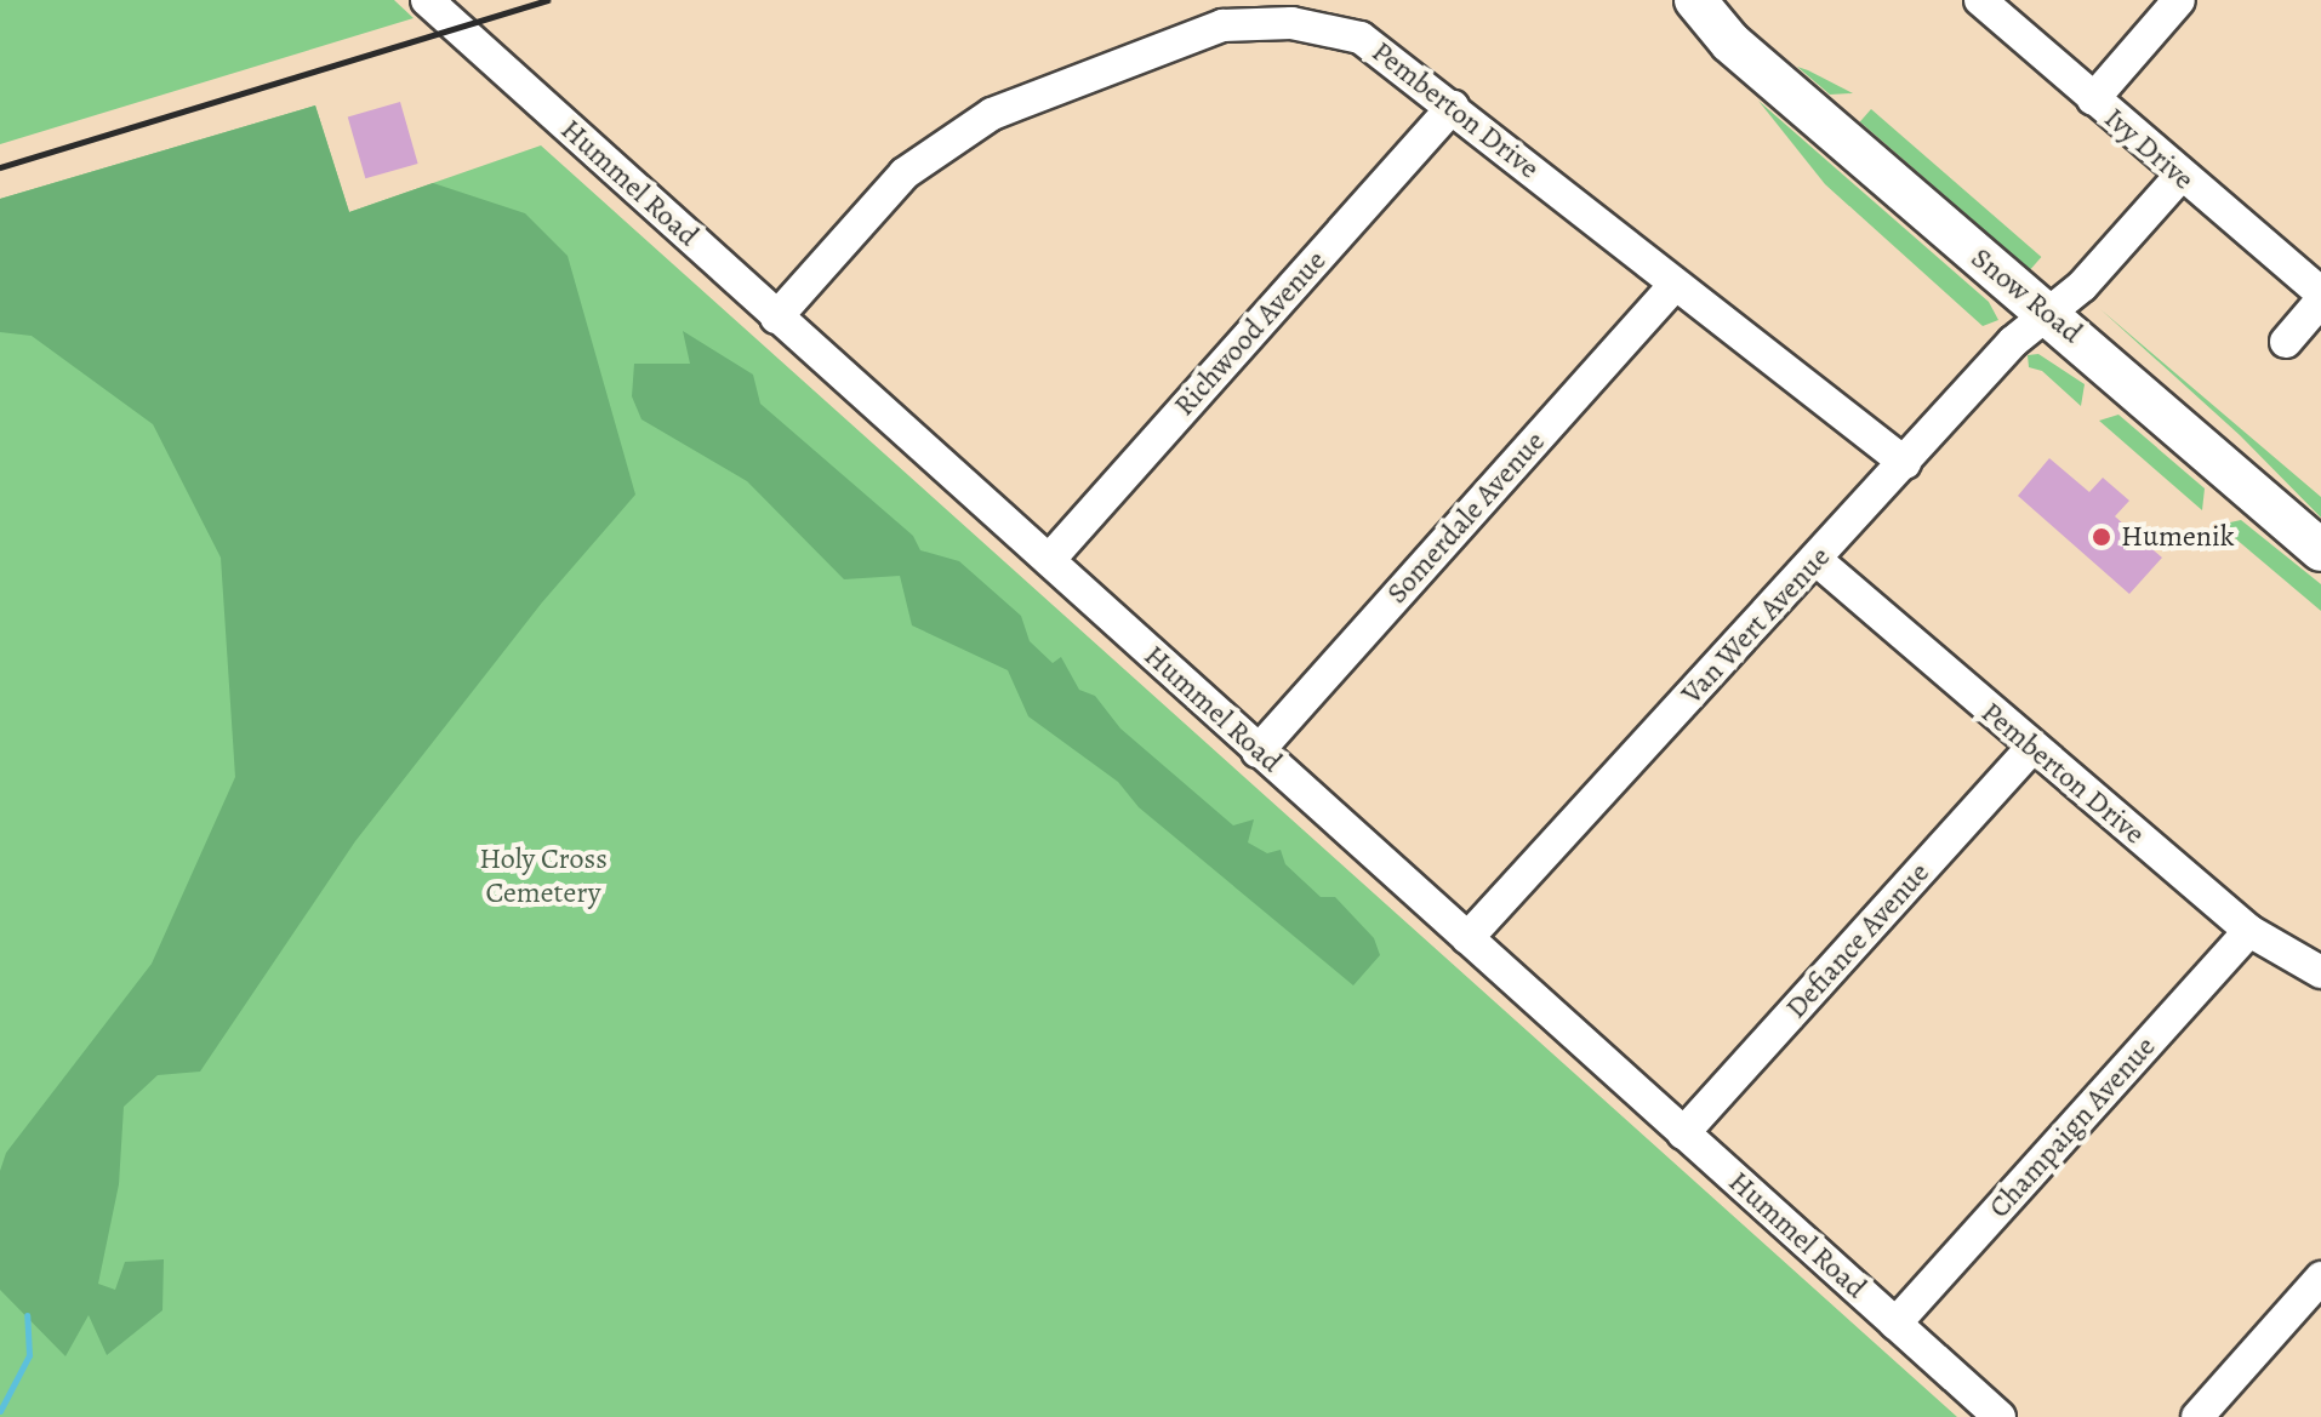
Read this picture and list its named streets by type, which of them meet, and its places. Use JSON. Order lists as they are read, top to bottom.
{
  "streets": {
    "main road": ["Snow Road"],
    "street": [
      "Pemberton Drive",
      "Ivy Drive",
      "Hummel Road",
      "Richwood Avenue",
      "Somerdale Avenue",
      "Van Wert Avenue",
      "Defiance Avenue",
      "Champaign Avenue"
    ]
  },
  "crossings": [
    ["Pemberton Drive", "Hummel Road"],
    ["Pemberton Drive", "Richwood Avenue"],
    ["Pemberton Drive", "Somerdale Avenue"],
    ["Pemberton Drive", "Van Wert Avenue"],
    ["Pemberton Drive", "Defiance Avenue"],
    ["Pemberton Drive", "Champaign Avenue"],
    ["Ivy Drive", "Van Wert Avenue"],
    ["Hummel Road", "Richwood Avenue"],
    ["Hummel Road", "Somerdale Avenue"],
    ["Hummel Road", "Van Wert Avenue"],
    ["Hummel Road", "Defiance Avenue"],
    ["Hummel Road", "Champaign Avenue"],
    ["Snow Road", "Van Wert Avenue"]
  ],
  "parks": ["Holy Cross Cemetery"],
  "places": ["Humenik"]
}
